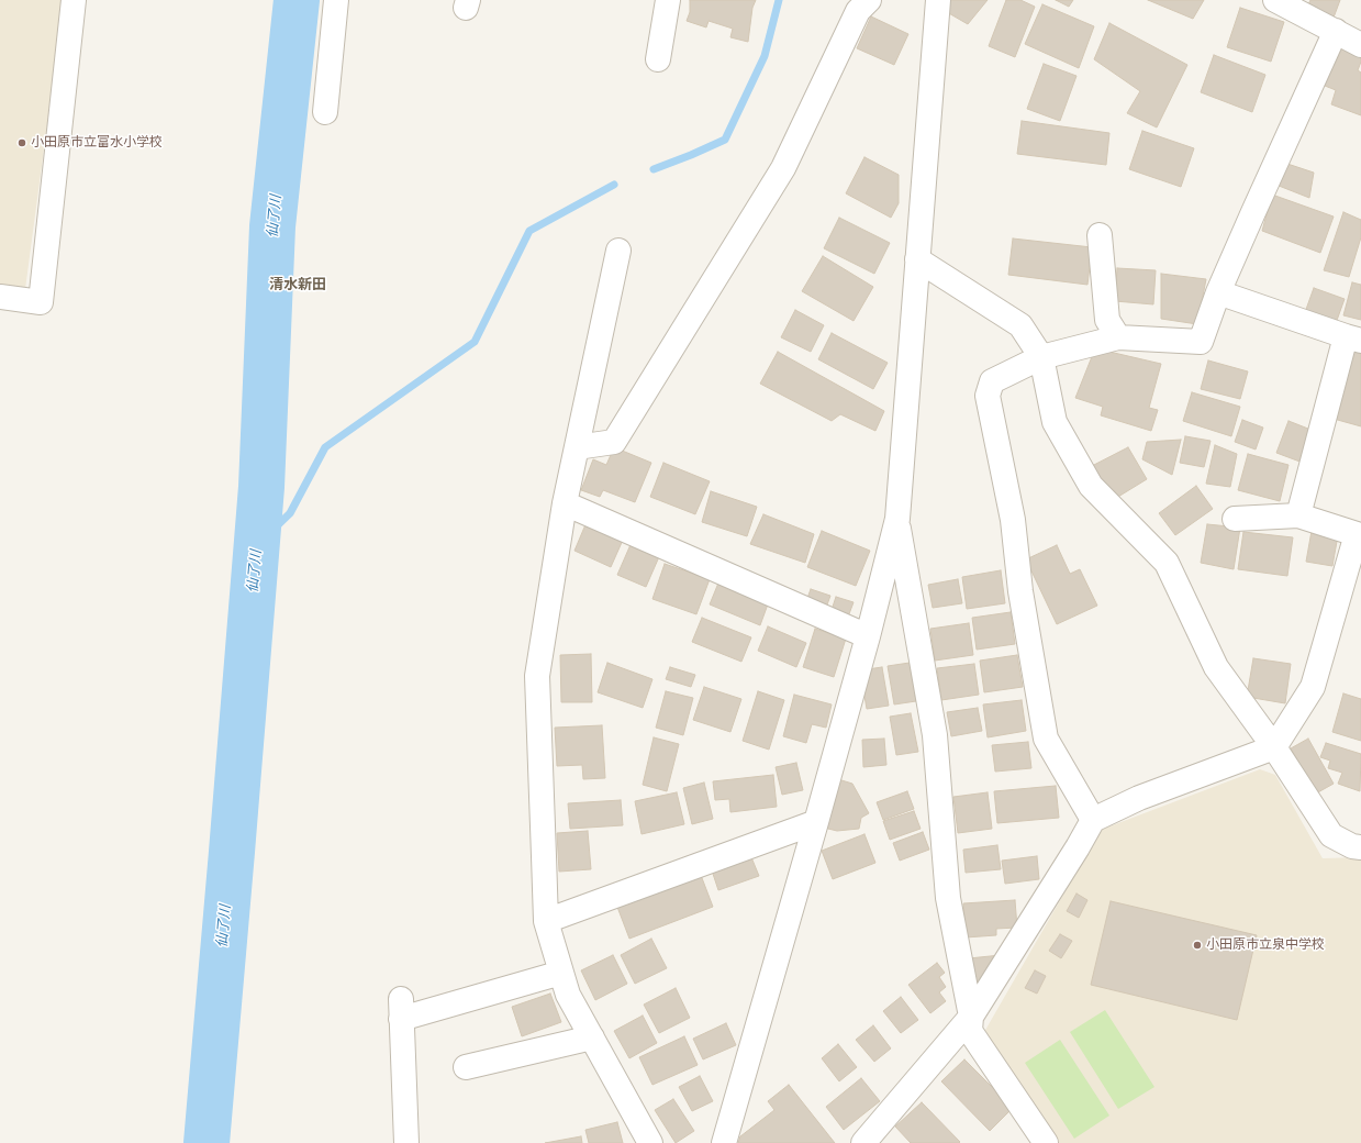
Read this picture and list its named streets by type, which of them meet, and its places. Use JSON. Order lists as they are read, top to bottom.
{
  "districts": ["清水新田"],
  "water": ["仙了川"],
  "places": ["小田原市立富水小学校", "小田原市立泉中学校"]
}
